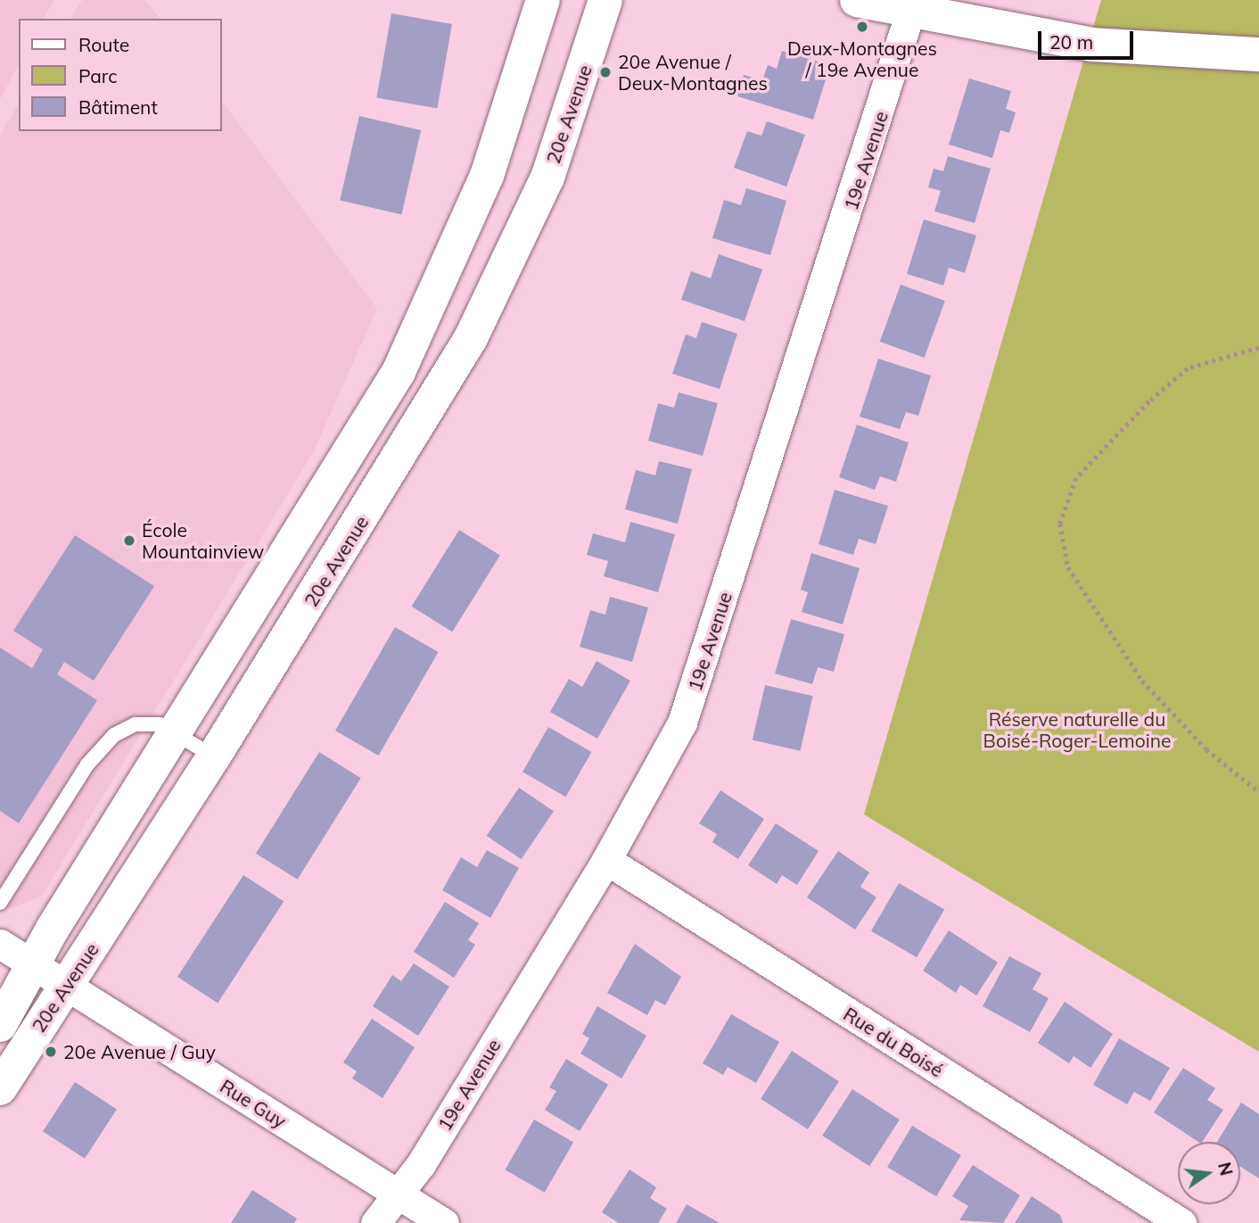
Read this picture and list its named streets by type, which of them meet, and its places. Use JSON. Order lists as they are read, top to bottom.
{
  "streets": {
    "street": [
      "20e Avenue",
      "19e Avenue",
      "Rue du Boisé",
      "Rue Guy"
    ]
  },
  "crossings": [
    ["20e Avenue", "Rue Guy"],
    ["19e Avenue", "Rue du Boisé"],
    ["19e Avenue", "Rue Guy"]
  ],
  "parks": ["Réserve naturelle du Boisé-Roger-Lemoine"],
  "places": [
    "Deux-Montagnes / 19e Avenue",
    "20e Avenue / Deux-Montagnes",
    "École Mountainview",
    "20e Avenue / Guy"
  ],
  "legend": ["Route", "Parc", "Bâtiment"],
  "scale_bar": "20 m",
  "north": "right"
}
